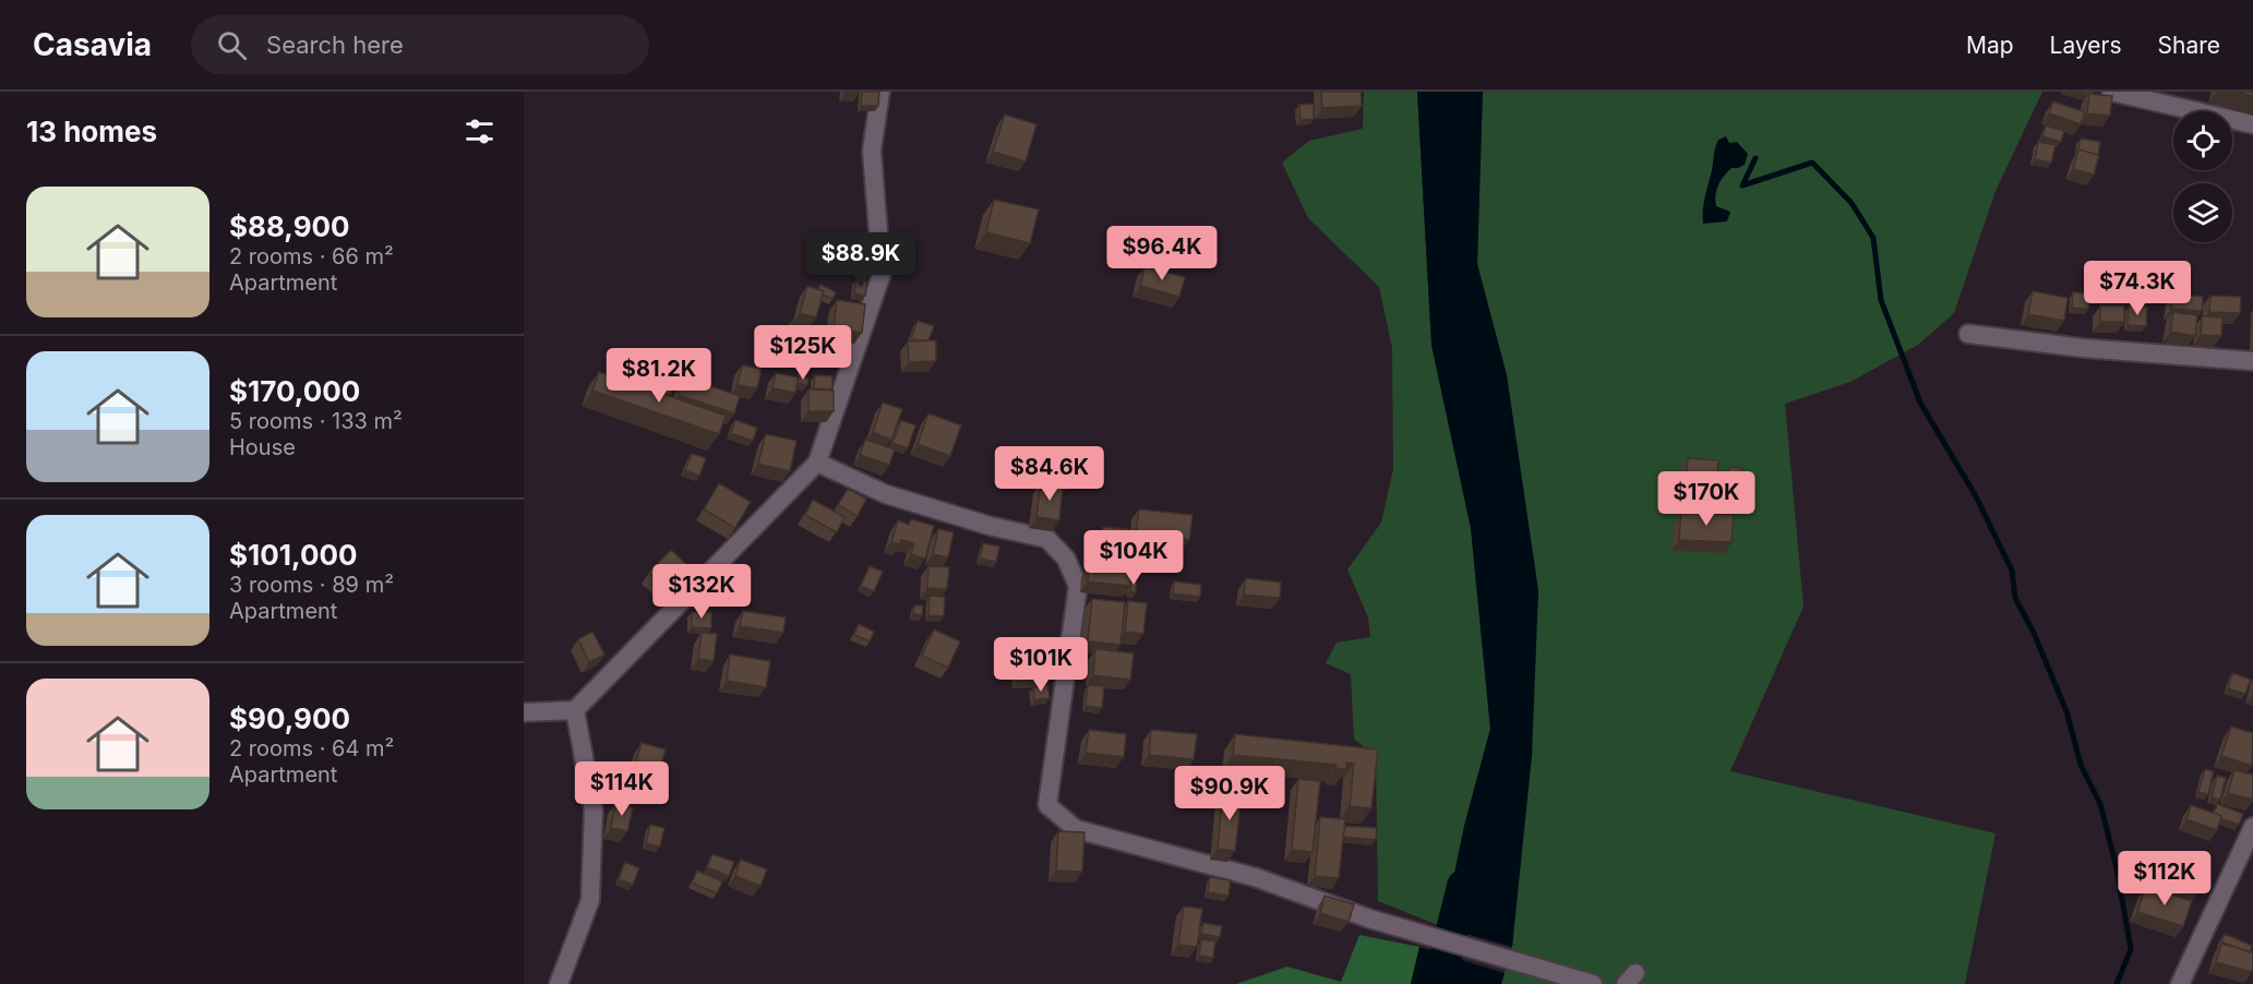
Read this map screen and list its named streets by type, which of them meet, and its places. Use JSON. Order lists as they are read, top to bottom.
{
  "page": {
    "header": "Casavia",
    "search": "Search here",
    "nav": ["Map", "Layers", "Share"],
    "heading": "13 homes",
    "list": [
      {
        "name": "$88,900",
        "note": "2 rooms · 66 m² · Apartment"
      },
      {
        "name": "$170,000",
        "note": "5 rooms · 133 m² · House"
      },
      {
        "name": "$101,000",
        "note": "3 rooms · 89 m² · Apartment"
      },
      {
        "name": "$90,900",
        "note": "2 rooms · 64 m² · Apartment"
      }
    ],
    "price": [
      "$96.4K",
      "$88.9K",
      "$74.3K",
      "$125K",
      "$81.2K",
      "$84.6K",
      "$170K",
      "$104K",
      "$132K",
      "$101K",
      "$114K",
      "$90.9K",
      "$112K"
    ]
  }
}
